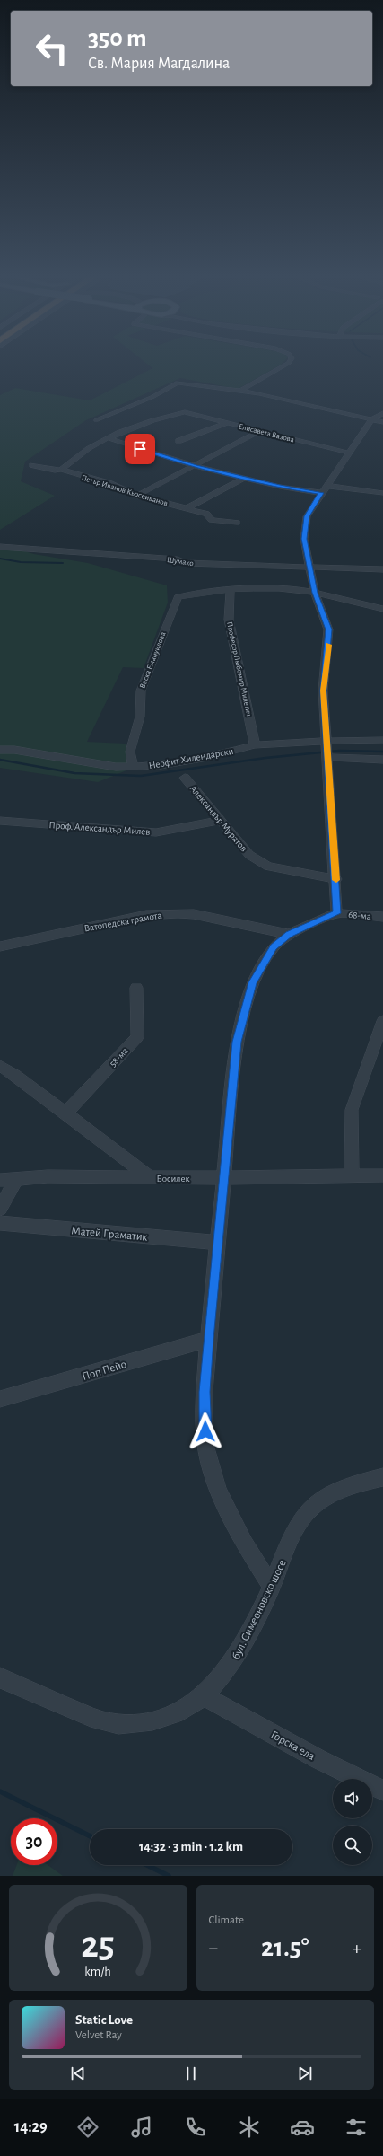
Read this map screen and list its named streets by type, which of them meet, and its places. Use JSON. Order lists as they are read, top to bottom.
{
  "streets": {
    "street": [
      "Елисавета Вазова",
      "Петър Иванов Кьосеиванов",
      "Шумако",
      "Васка Емануилова",
      "Професор Любомир Милетич",
      "Неофит Хилендарски",
      "Александър Муратов",
      "Проф. Александър Милев",
      "68-ма",
      "Ватопедска грамота",
      "58-ма",
      "Босилек",
      "Матей Граматик",
      "Поп Пейо",
      "бул. Симеоновско шосе",
      "Горска ела"
    ]
  },
  "crossings": [
    ["Васка Емануилова", "Професор Любомир Милетич"],
    ["Васка Емануилова", "Неофит Хилендарски"],
    ["Професор Любомир Милетич", "Неофит Хилендарски"],
    ["Александър Муратов", "Проф. Александър Милев"],
    ["58-ма", "Босилек"],
    ["бул. Симеоновско шосе", "Горска ела"]
  ],
  "page": {
    "turn": ["350 m", "Св. Мария Магдалина"],
    "limit": "30",
    "trip": "14:32 · 3 min · 1.2 km",
    "tile": "Climate",
    "heat": ["−", "21.5°", "+"],
    "song": ["Static Love", "Velvet Ray"],
    "tabs": "14:29",
    "gauge": ["25", "km/h"]
  }
}
